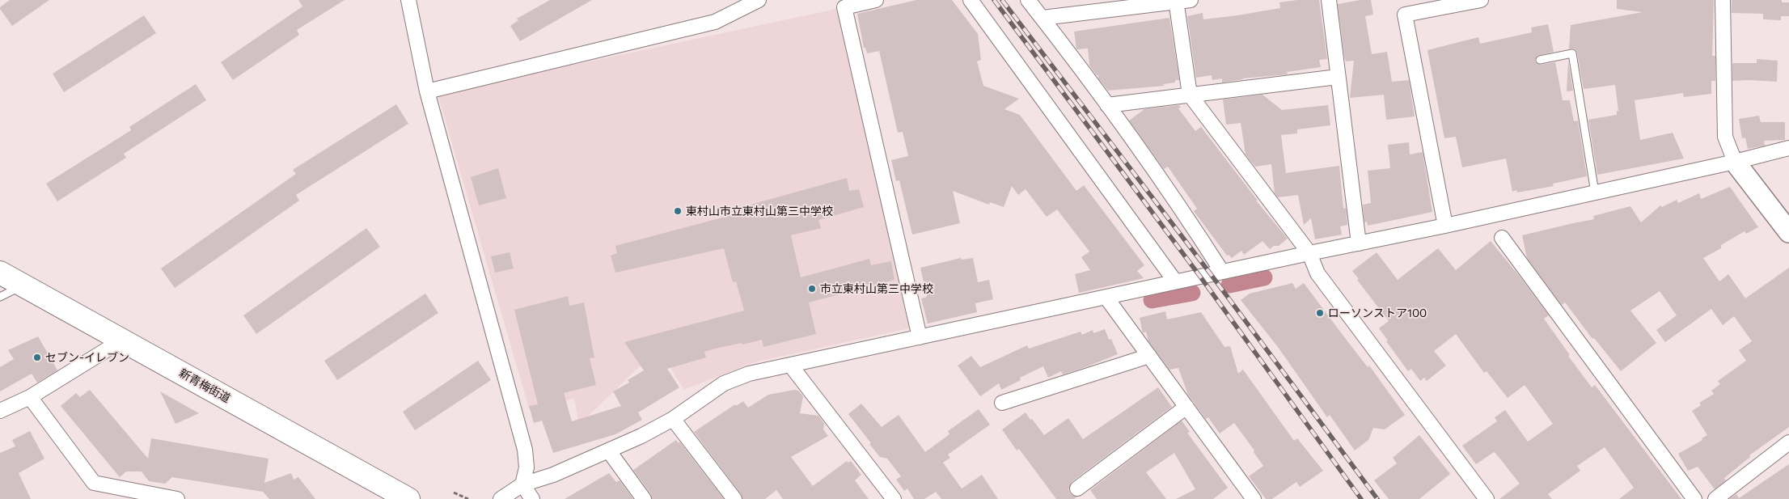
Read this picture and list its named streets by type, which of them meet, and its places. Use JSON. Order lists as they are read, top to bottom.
{
  "streets": {
    "main road": ["新青梅街道"]
  },
  "places": [
    "東村山市立東村山第三中学校",
    "市立東村山第三中学校",
    "ローソンストア100",
    "セブン-イレブン"
  ]
}
